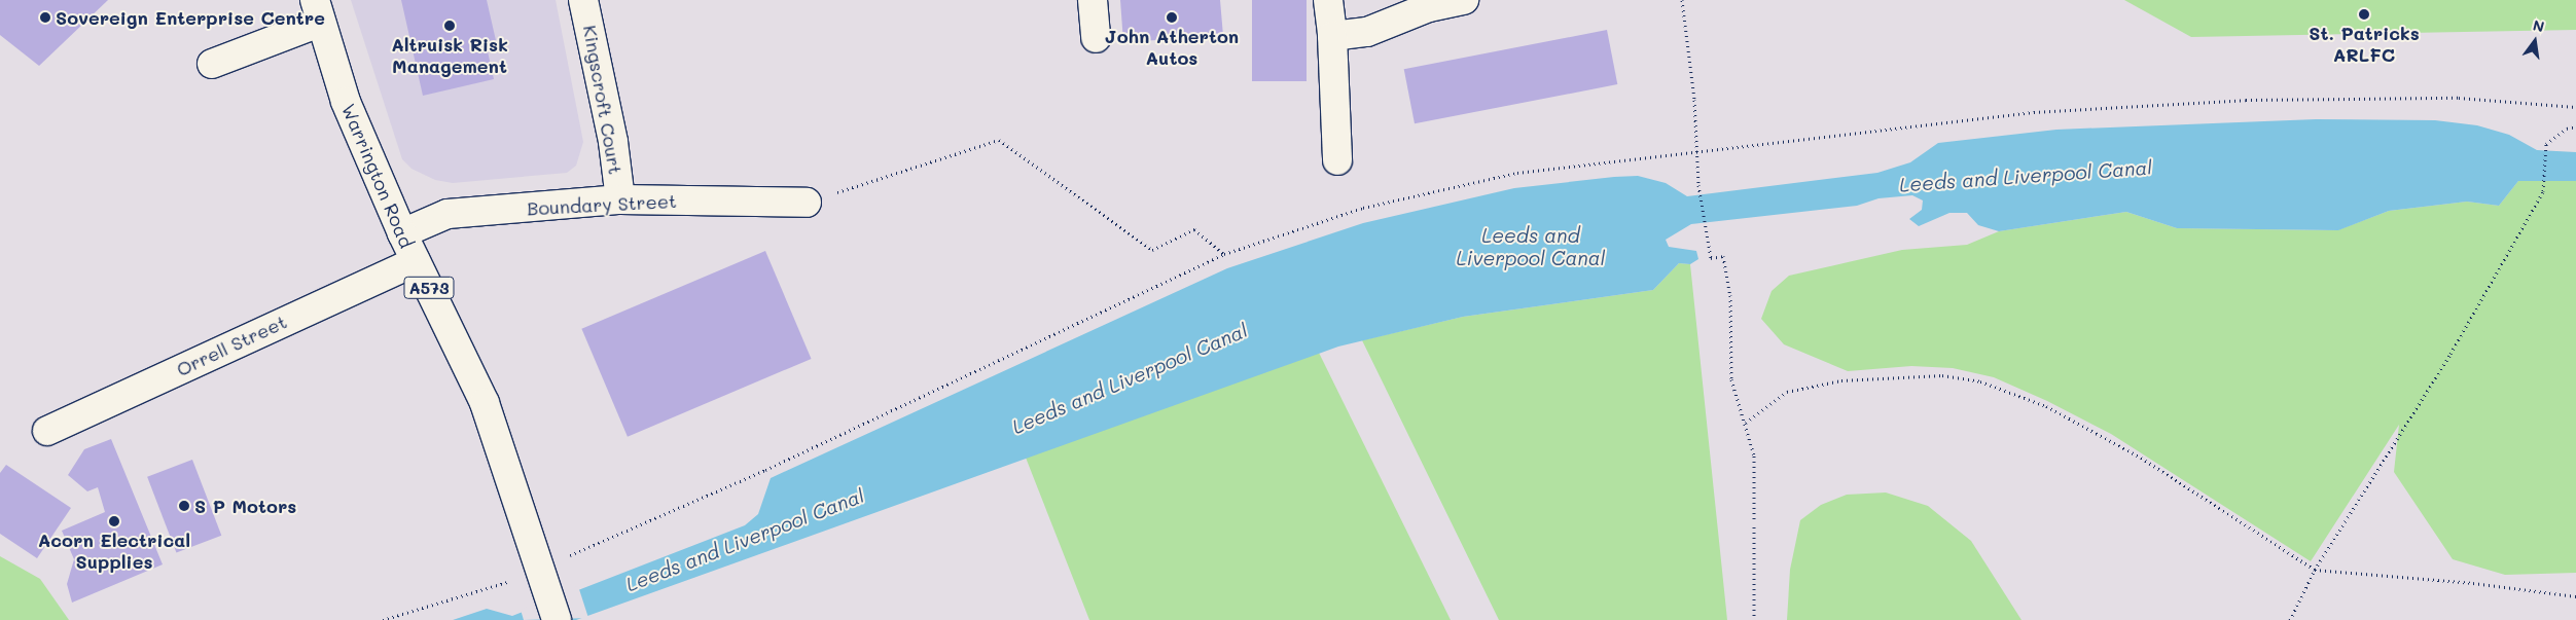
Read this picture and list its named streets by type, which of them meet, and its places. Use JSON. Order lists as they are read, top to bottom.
{
  "streets": {
    "street": [
      "Kingscroft Court",
      "Warrington Road",
      "Boundary Street",
      "A573",
      "Orrell Street"
    ]
  },
  "crossings": [
    ["Kingscroft Court", "Boundary Street"],
    ["Warrington Road", "Boundary Street"],
    ["Warrington Road", "A573"],
    ["Warrington Road", "Orrell Street"]
  ],
  "water": ["Leeds and Liverpool Canal"],
  "places": [
    "St. Patricks ARLFC",
    "Sovereign Enterprise Centre",
    "John Atherton Autos",
    "Altruisk Risk Management",
    "S P Motors",
    "Acorn Electrical Supplies"
  ],
  "north": "top"
}
